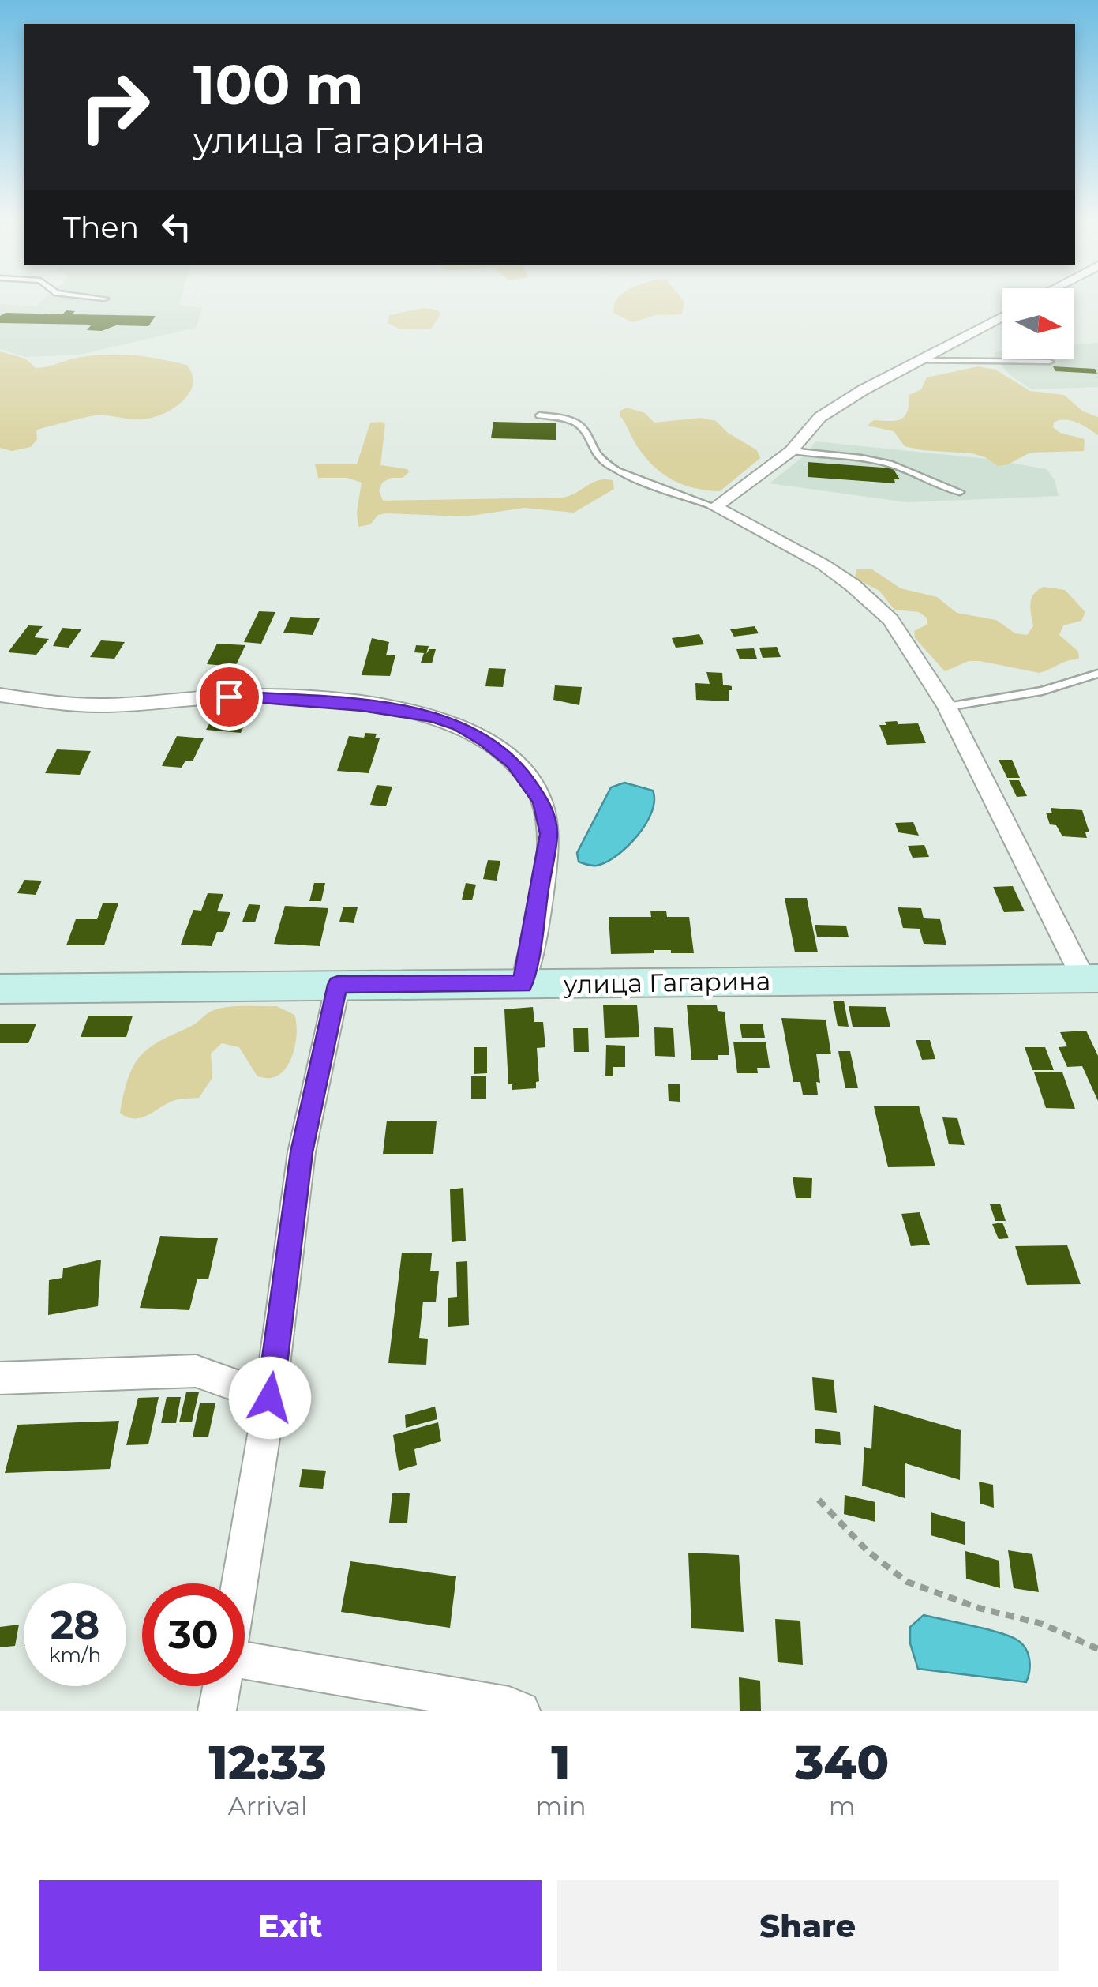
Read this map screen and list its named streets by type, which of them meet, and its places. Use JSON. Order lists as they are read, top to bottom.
{
  "streets": {
    "main road": ["улица Гагарина"]
  },
  "north": "right",
  "page": {
    "turn": ["100 m", "улица Гагарина"],
    "then": "Then",
    "speed": "28 km/h",
    "limit": "30",
    "eta": [
      "12:33",
      "Arrival",
      "1",
      "min",
      "340",
      "m"
    ],
    "buttons": ["Exit", "Share"]
  }
}
